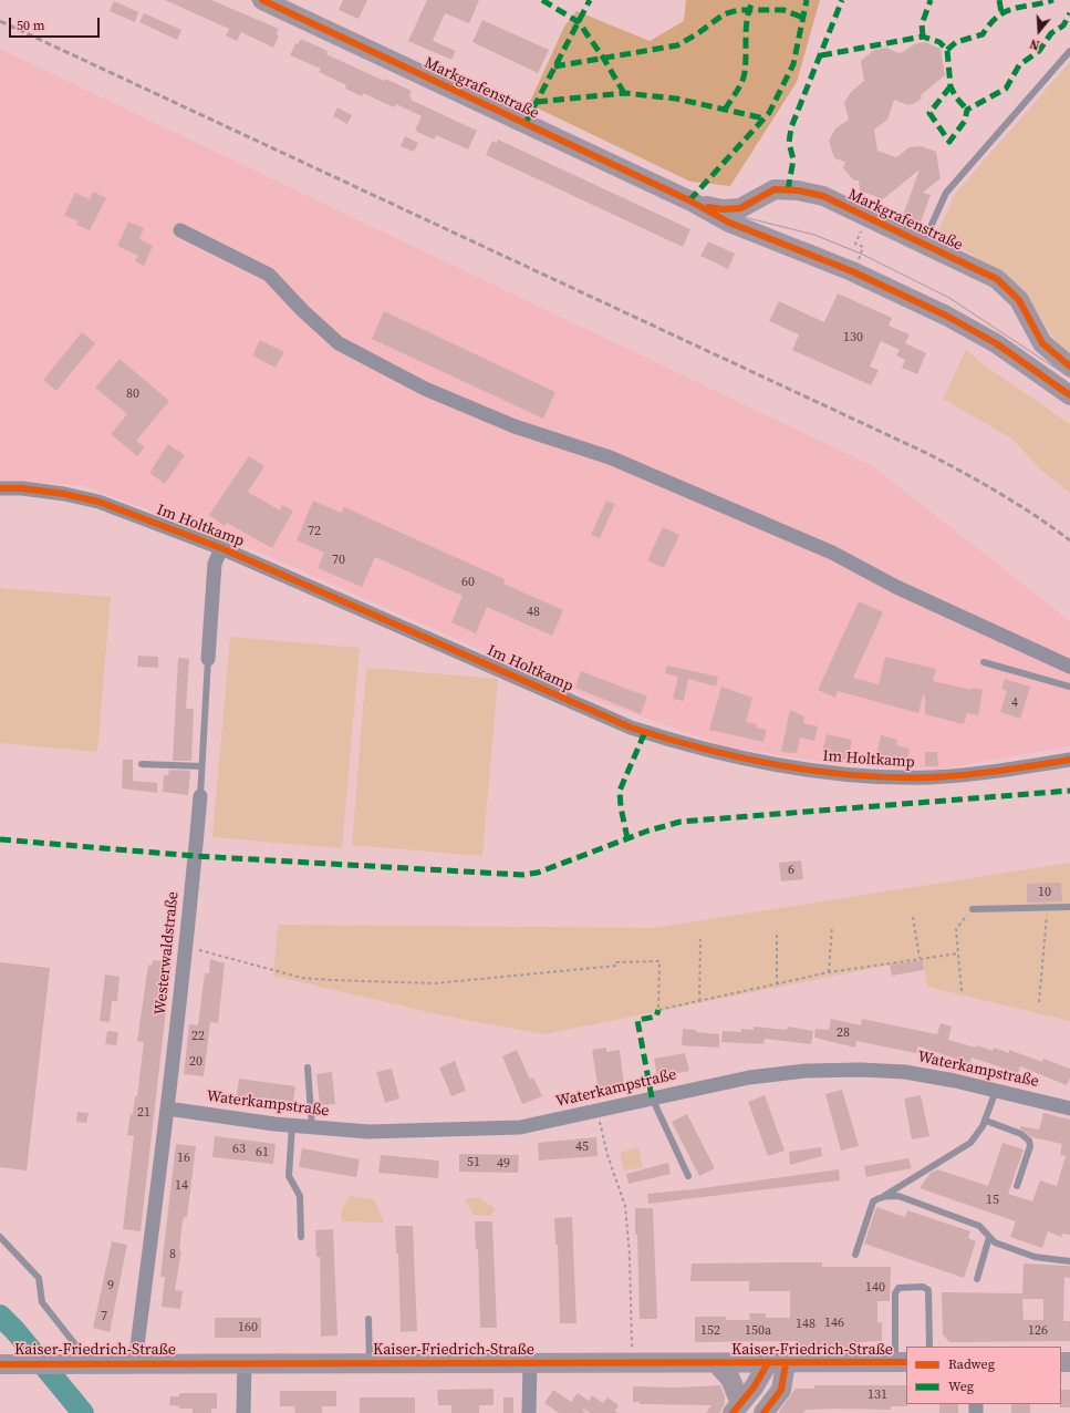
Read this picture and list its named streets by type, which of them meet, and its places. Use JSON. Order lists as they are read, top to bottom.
{
  "streets": {
    "street": [
      "Markgrafenstraße",
      "Im Holtkamp",
      "Westerwaldstraße",
      "Waterkampstraße",
      "Kaiser-Friedrich-Straße"
    ]
  },
  "crossings": [
    ["Im Holtkamp", "Westerwaldstraße"],
    ["Westerwaldstraße", "Waterkampstraße"],
    ["Westerwaldstraße", "Kaiser-Friedrich-Straße"]
  ],
  "house_numbers": [
    "130",
    "80",
    "72",
    "70",
    "60",
    "48",
    "4",
    "6",
    "10",
    "28",
    "22",
    "20",
    "21",
    "45",
    "63",
    "61",
    "16",
    "51",
    "49",
    "14",
    "15",
    "8",
    "9",
    "140",
    "7",
    "146",
    "148",
    "160",
    "152",
    "150a",
    "126",
    "131"
  ],
  "legend": ["Radweg", "Weg"],
  "scale_bar": "50 m",
  "north": "bottom"
}
